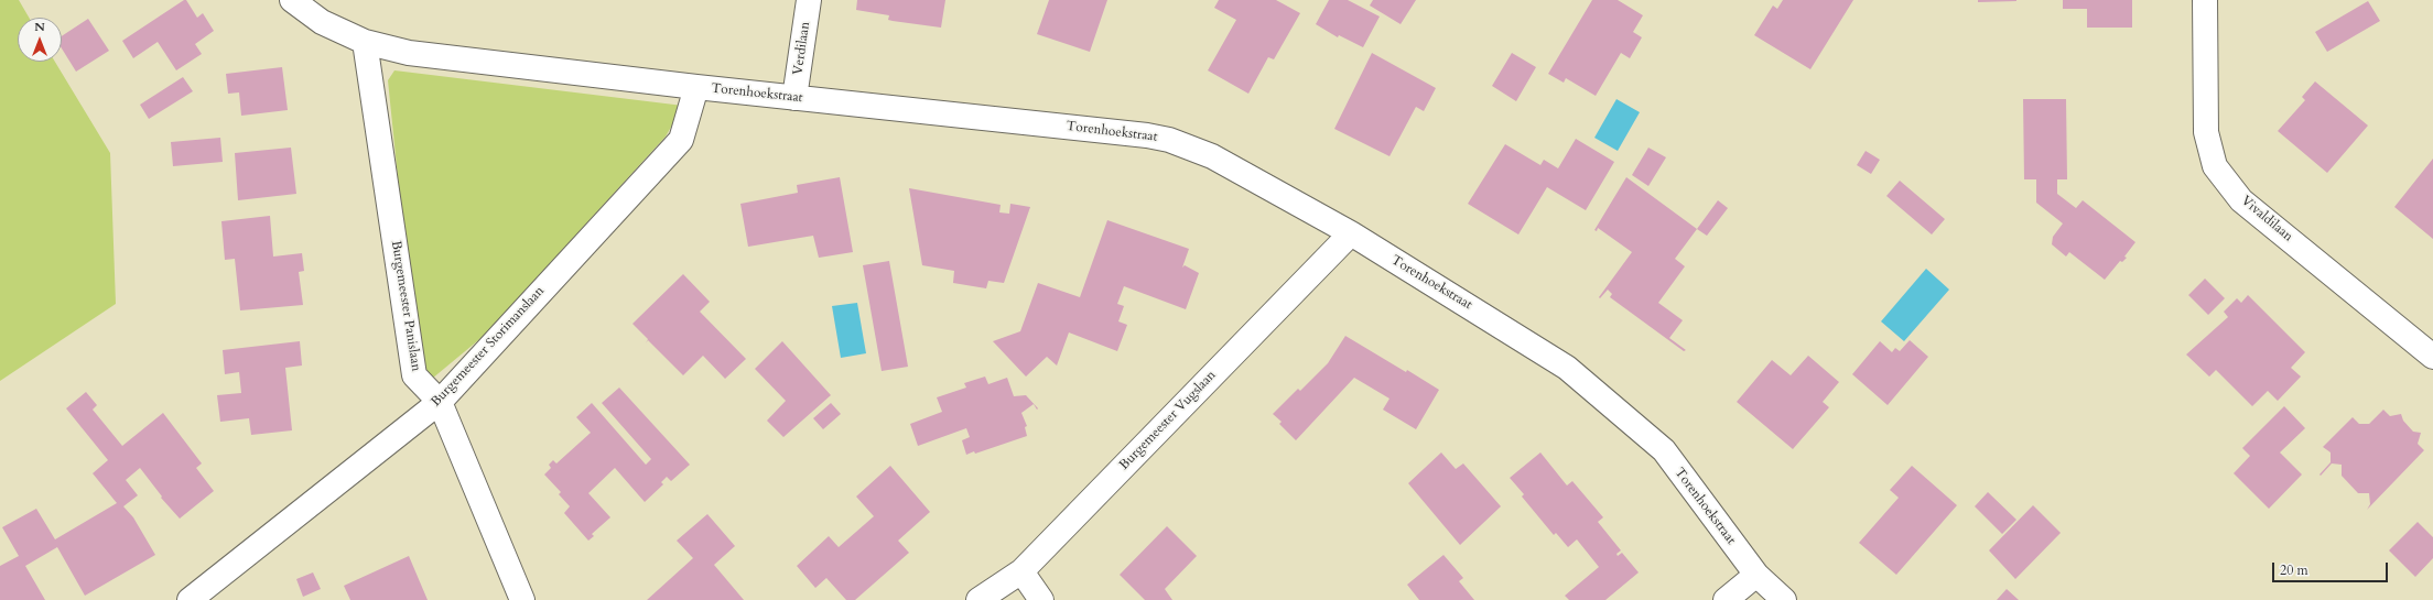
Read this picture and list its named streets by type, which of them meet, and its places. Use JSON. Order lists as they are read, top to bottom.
{
  "streets": {
    "street": [
      "Verdilaan",
      "Torenhoekstraat",
      "Vivaldilaan",
      "Burgemeester Panislaan",
      "Burgemeester Storimanslaan",
      "Burgemeester Vugslaan"
    ]
  },
  "crossings": [
    ["Verdilaan", "Torenhoekstraat"],
    ["Torenhoekstraat", "Burgemeester Panislaan"],
    ["Torenhoekstraat", "Burgemeester Storimanslaan"],
    ["Torenhoekstraat", "Burgemeester Vugslaan"],
    ["Burgemeester Panislaan", "Burgemeester Storimanslaan"]
  ],
  "scale_bar": "20 m",
  "north": "top"
}
